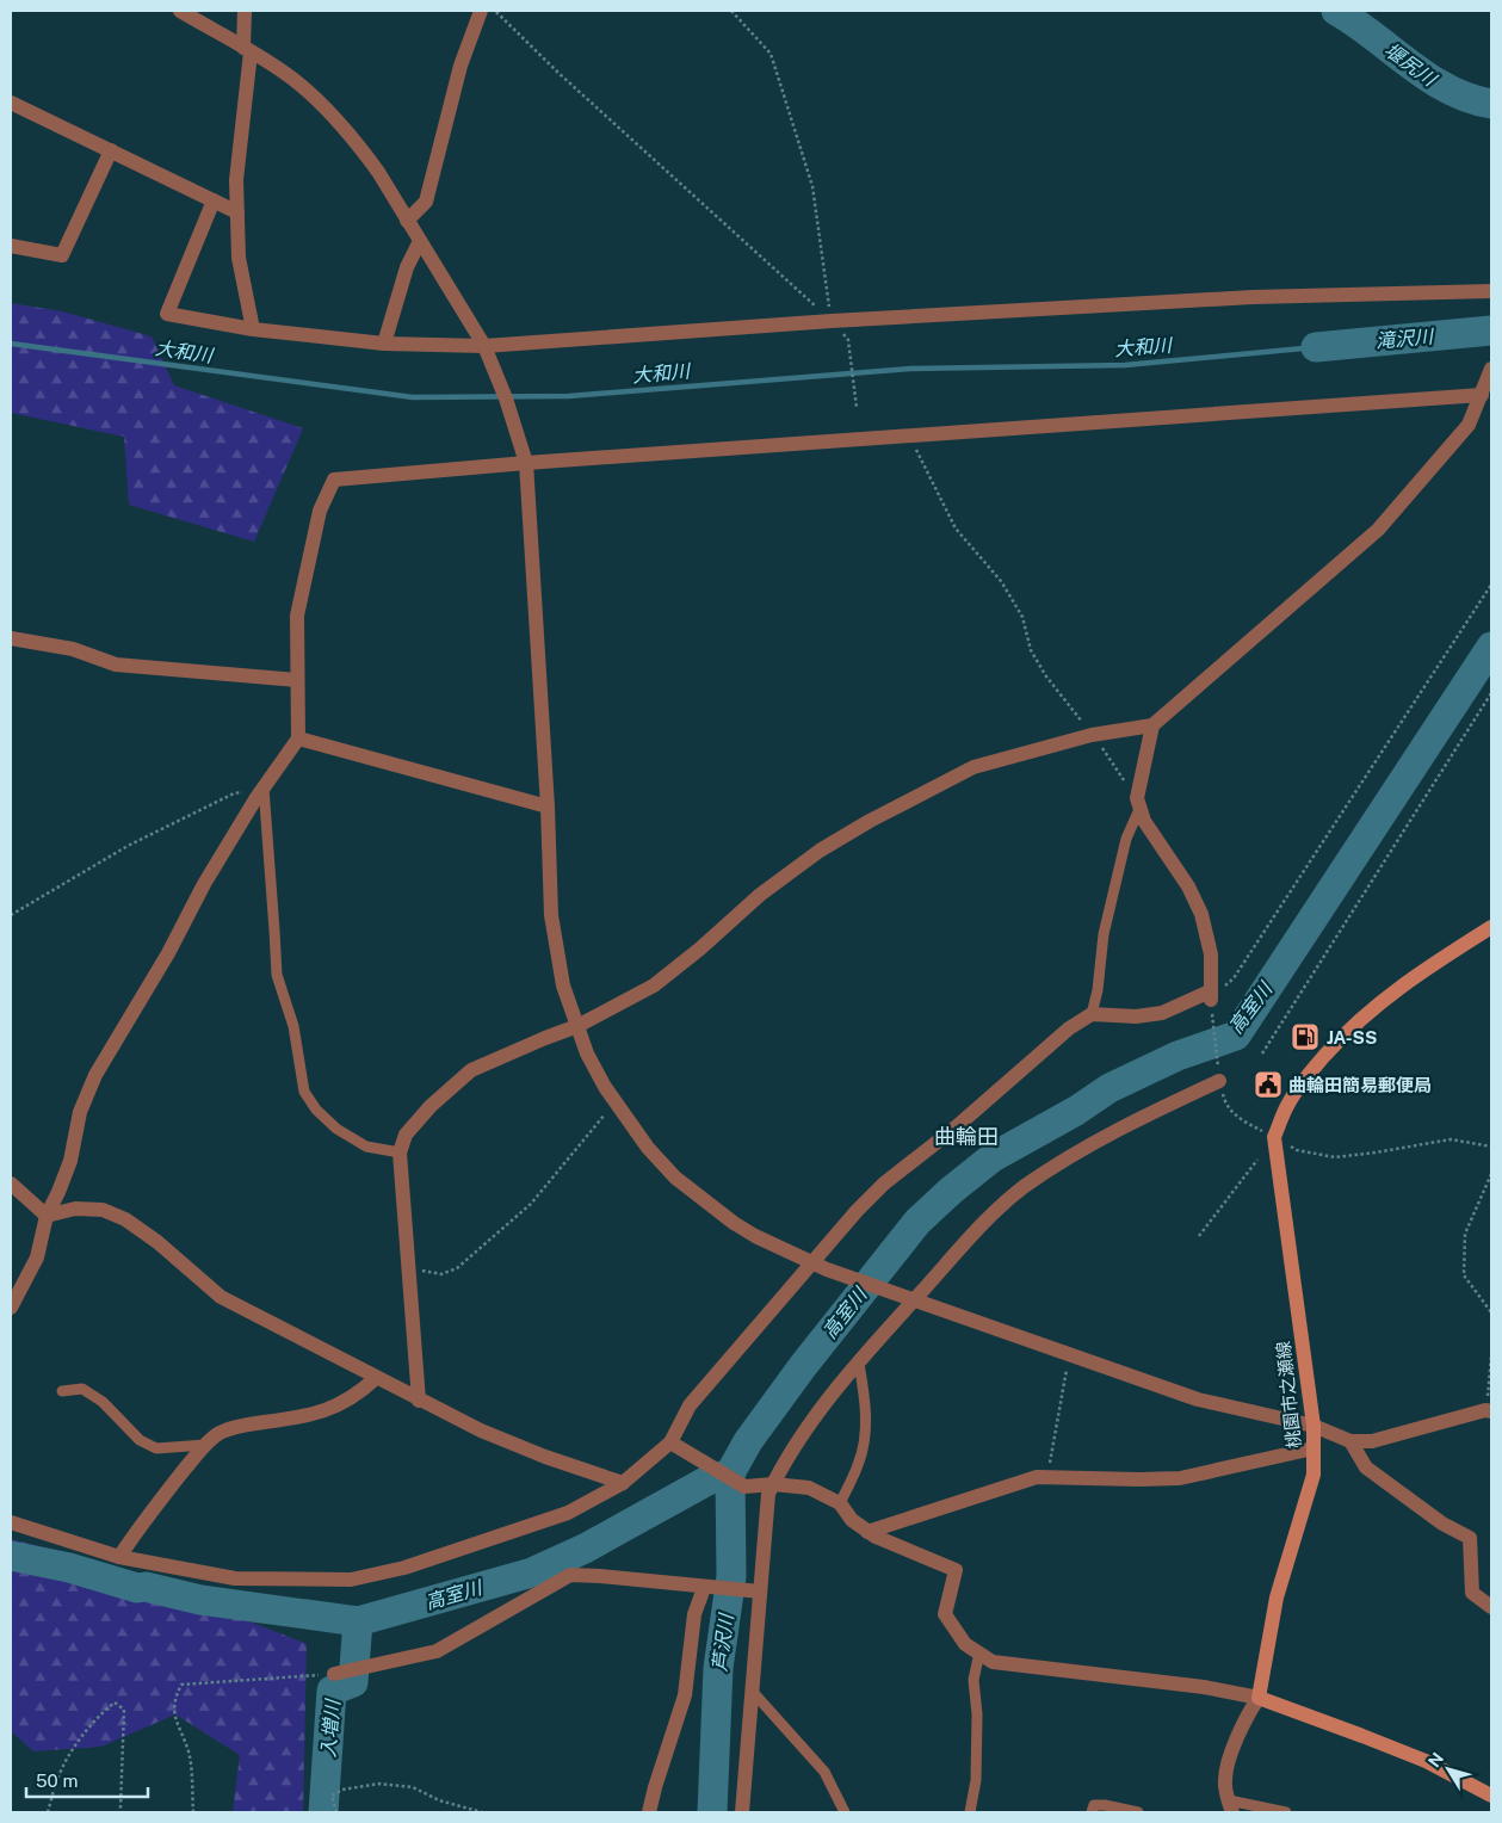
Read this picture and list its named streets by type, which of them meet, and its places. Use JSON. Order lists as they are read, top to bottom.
{
  "streets": {
    "main road": ["桃園市之瀬線"]
  },
  "districts": ["曲輪田"],
  "water": [
    "堰尻川",
    "滝沢川",
    "大和川",
    "高室川",
    "芦沢川",
    "入増川"
  ],
  "places": {
    "fuel station": ["JA-SS"],
    "public building": ["曲輪田簡易郵便局"]
  },
  "scale_bar": "50 m",
  "north": "top left"
}
